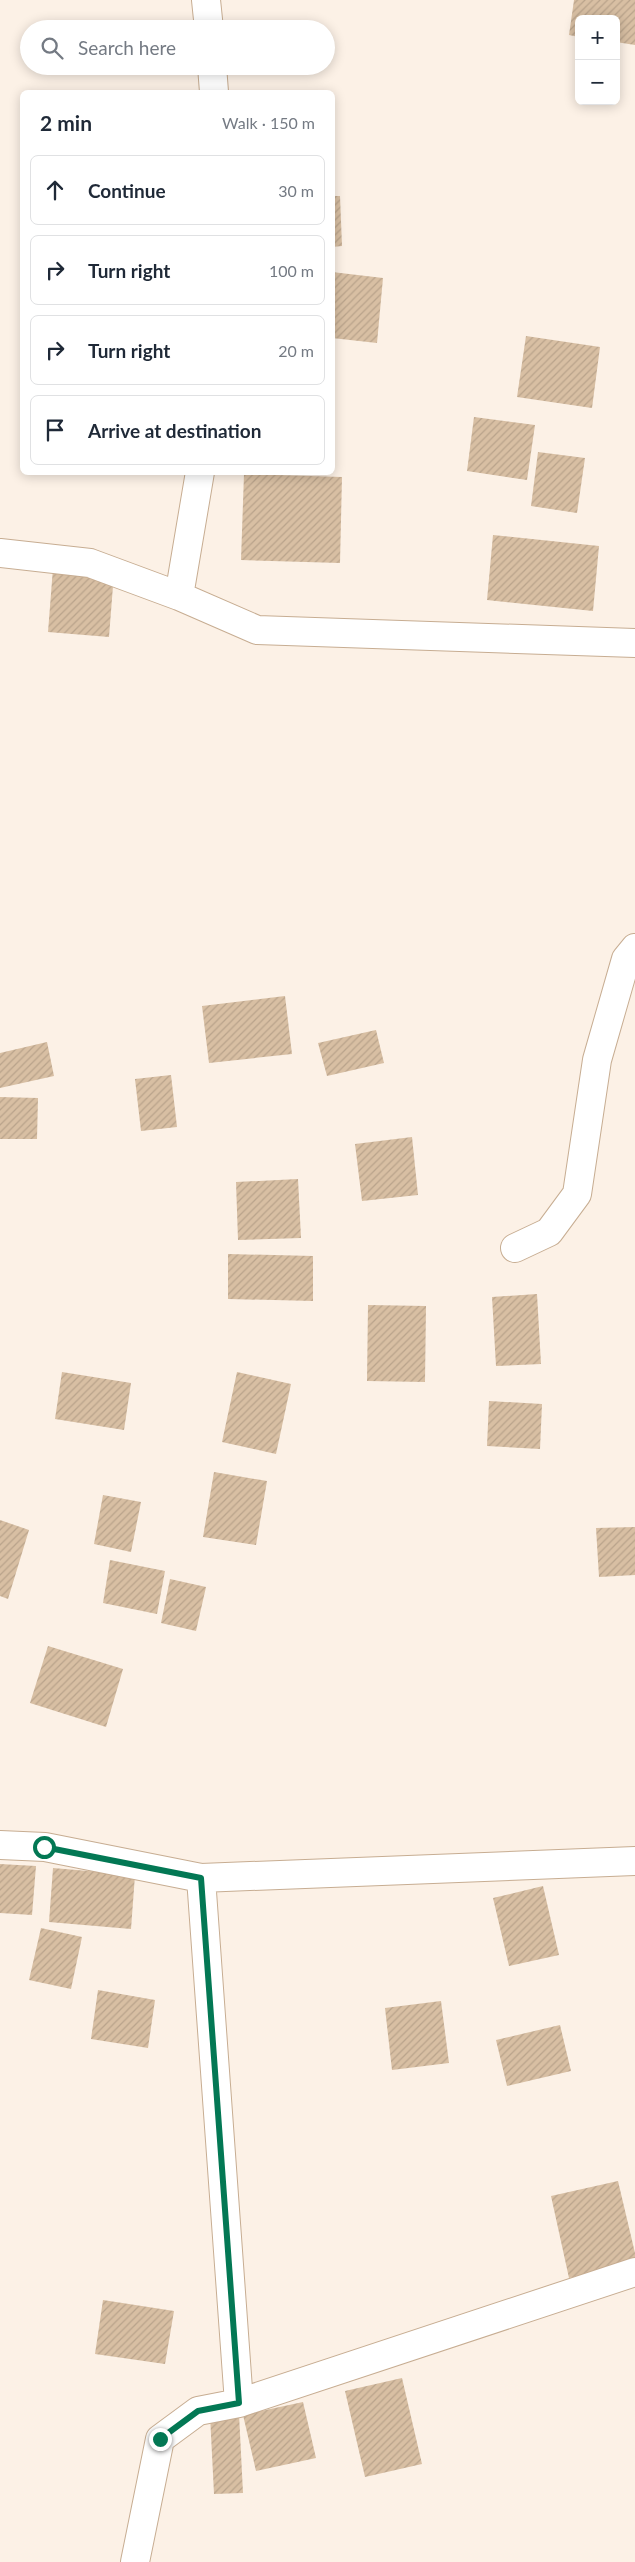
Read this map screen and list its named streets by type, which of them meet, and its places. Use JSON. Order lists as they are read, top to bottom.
{
  "page": {
    "map_buttons": ["+", "−"],
    "search": "Search here",
    "heading": ["2 min", "Walk · 150 m"],
    "list": [
      ["Continue", "30 m"],
      ["Turn right", "100 m"],
      ["Turn right", "20 m"],
      "Arrive at destination"
    ]
  }
}
